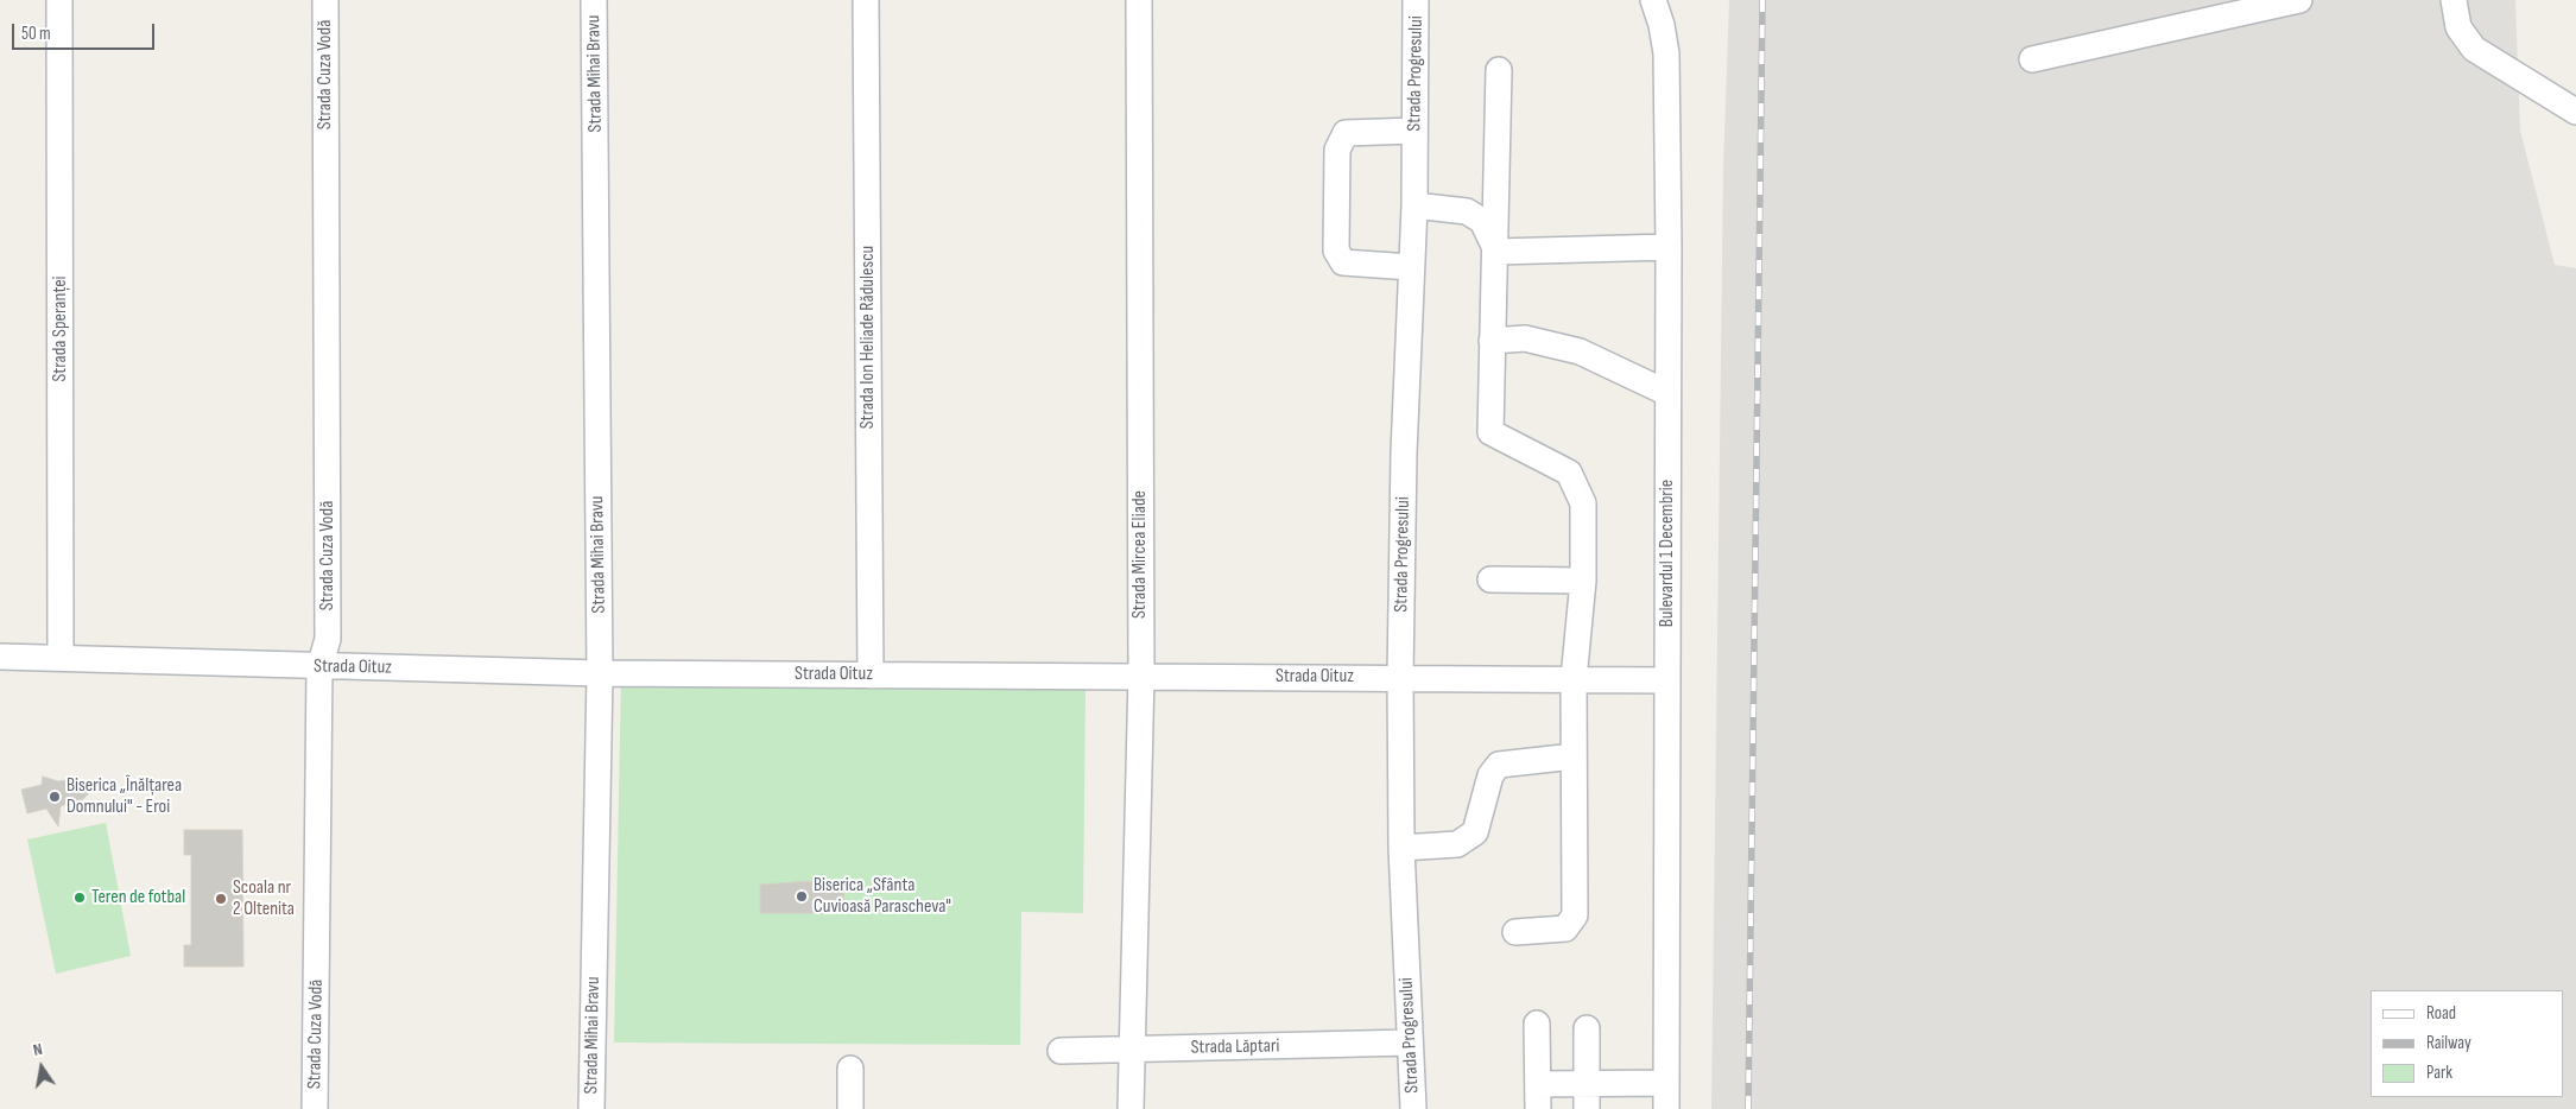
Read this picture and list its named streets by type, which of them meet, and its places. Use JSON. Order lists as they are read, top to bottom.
{
  "streets": {
    "street": [
      "Strada Mihai Bravu",
      "Strada Progresului",
      "Strada Cuza Vodă",
      "Strada Speranței",
      "Strada Ion Heliade Rădulescu",
      "Bulevardul 1 Decembrie",
      "Strada Mircea Eliade",
      "Strada Oituz",
      "Strada Lăptari"
    ]
  },
  "crossings": [
    ["Strada Mihai Bravu", "Strada Oituz"],
    ["Strada Progresului", "Strada Oituz"],
    ["Strada Progresului", "Strada Lăptari"],
    ["Strada Cuza Vodă", "Strada Oituz"],
    ["Strada Speranței", "Strada Oituz"],
    ["Strada Ion Heliade Rădulescu", "Strada Oituz"],
    ["Bulevardul 1 Decembrie", "Strada Oituz"],
    ["Strada Mircea Eliade", "Strada Oituz"],
    ["Strada Mircea Eliade", "Strada Lăptari"]
  ],
  "places": [
    "Biserica „Înălțarea Domnului\" - Eroi",
    "Biserica „Sfânta Cuvioasă Parascheva\"",
    "Teren de fotbal",
    "Scoala nr 2 Oltenita"
  ],
  "legend": ["Road", "Railway", "Park"],
  "scale_bar": "50 m",
  "north": "top"
}
